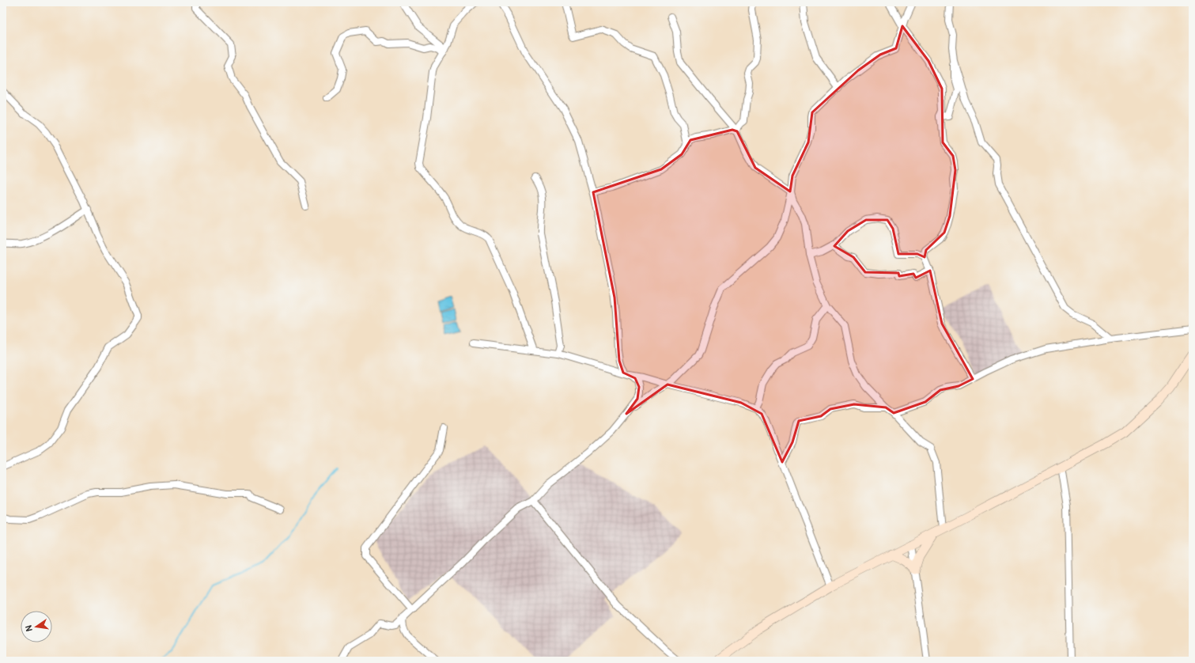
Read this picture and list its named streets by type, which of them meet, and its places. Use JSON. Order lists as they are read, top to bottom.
{
  "north": "left"
}
